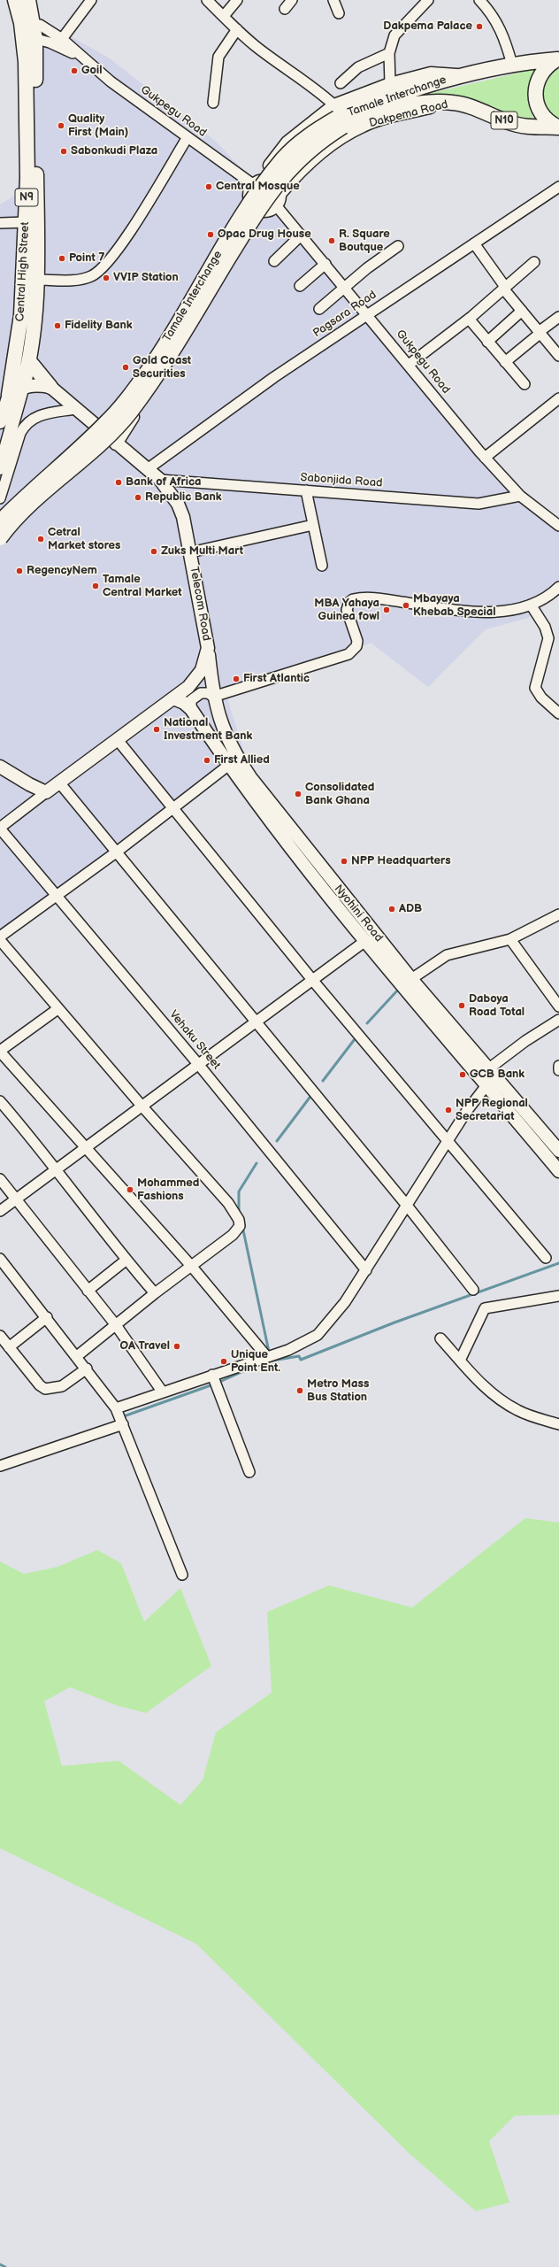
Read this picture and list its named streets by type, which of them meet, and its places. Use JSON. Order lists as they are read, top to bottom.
{
  "streets": {
    "highway": [
      "Tamale Interchange",
      "Dakpema Road",
      "N10",
      "N9",
      "Central High Street"
    ],
    "main road": ["Telecom Road", "Nyohini Road"],
    "street": [
      "Gukpegu Road",
      "Pagsara Road",
      "Sabonjida Road",
      "Vehaku Street"
    ]
  },
  "crossings": [
    ["Tamale Interchange", "Dakpema Road"],
    ["Gukpegu Road", "Dakpema Road"],
    ["Gukpegu Road", "Central High Street"],
    ["Gukpegu Road", "Pagsara Road"],
    ["Gukpegu Road", "Sabonjida Road"],
    ["Dakpema Road", "Telecom Road"],
    ["N9", "Central High Street"],
    ["Pagsara Road", "Telecom Road"],
    ["Sabonjida Road", "Telecom Road"],
    ["Telecom Road", "Nyohini Road"]
  ],
  "places": [
    "Dakpema Palace",
    "Goil",
    "Quality First (Main)",
    "Sabonkudi Plaza",
    "Central Mosque",
    "Opac Drug House",
    "R. Square Boutque",
    "Point 7",
    "VVIP Station",
    "Fidelity Bank",
    "Gold Coast Securities",
    "Bank of Africa",
    "Republic Bank",
    "Cetral Market stores",
    "Zuks Multi Mart",
    "RegencyNem",
    "Tamale Central Market",
    "Mbayaya Khebab Special",
    "MBA Yahaya Guinea fowl",
    "First Atlantic",
    "National Investment Bank",
    "First Allied",
    "Consolidated Bank Ghana",
    "NPP Headquarters",
    "ADB",
    "Daboya Road Total",
    "GCB Bank",
    "NPP Regional Secretariat",
    "Mohammed Fashions",
    "OA Travel",
    "Unique Point Ent.",
    "Metro Mass Bus Station"
  ]
}
